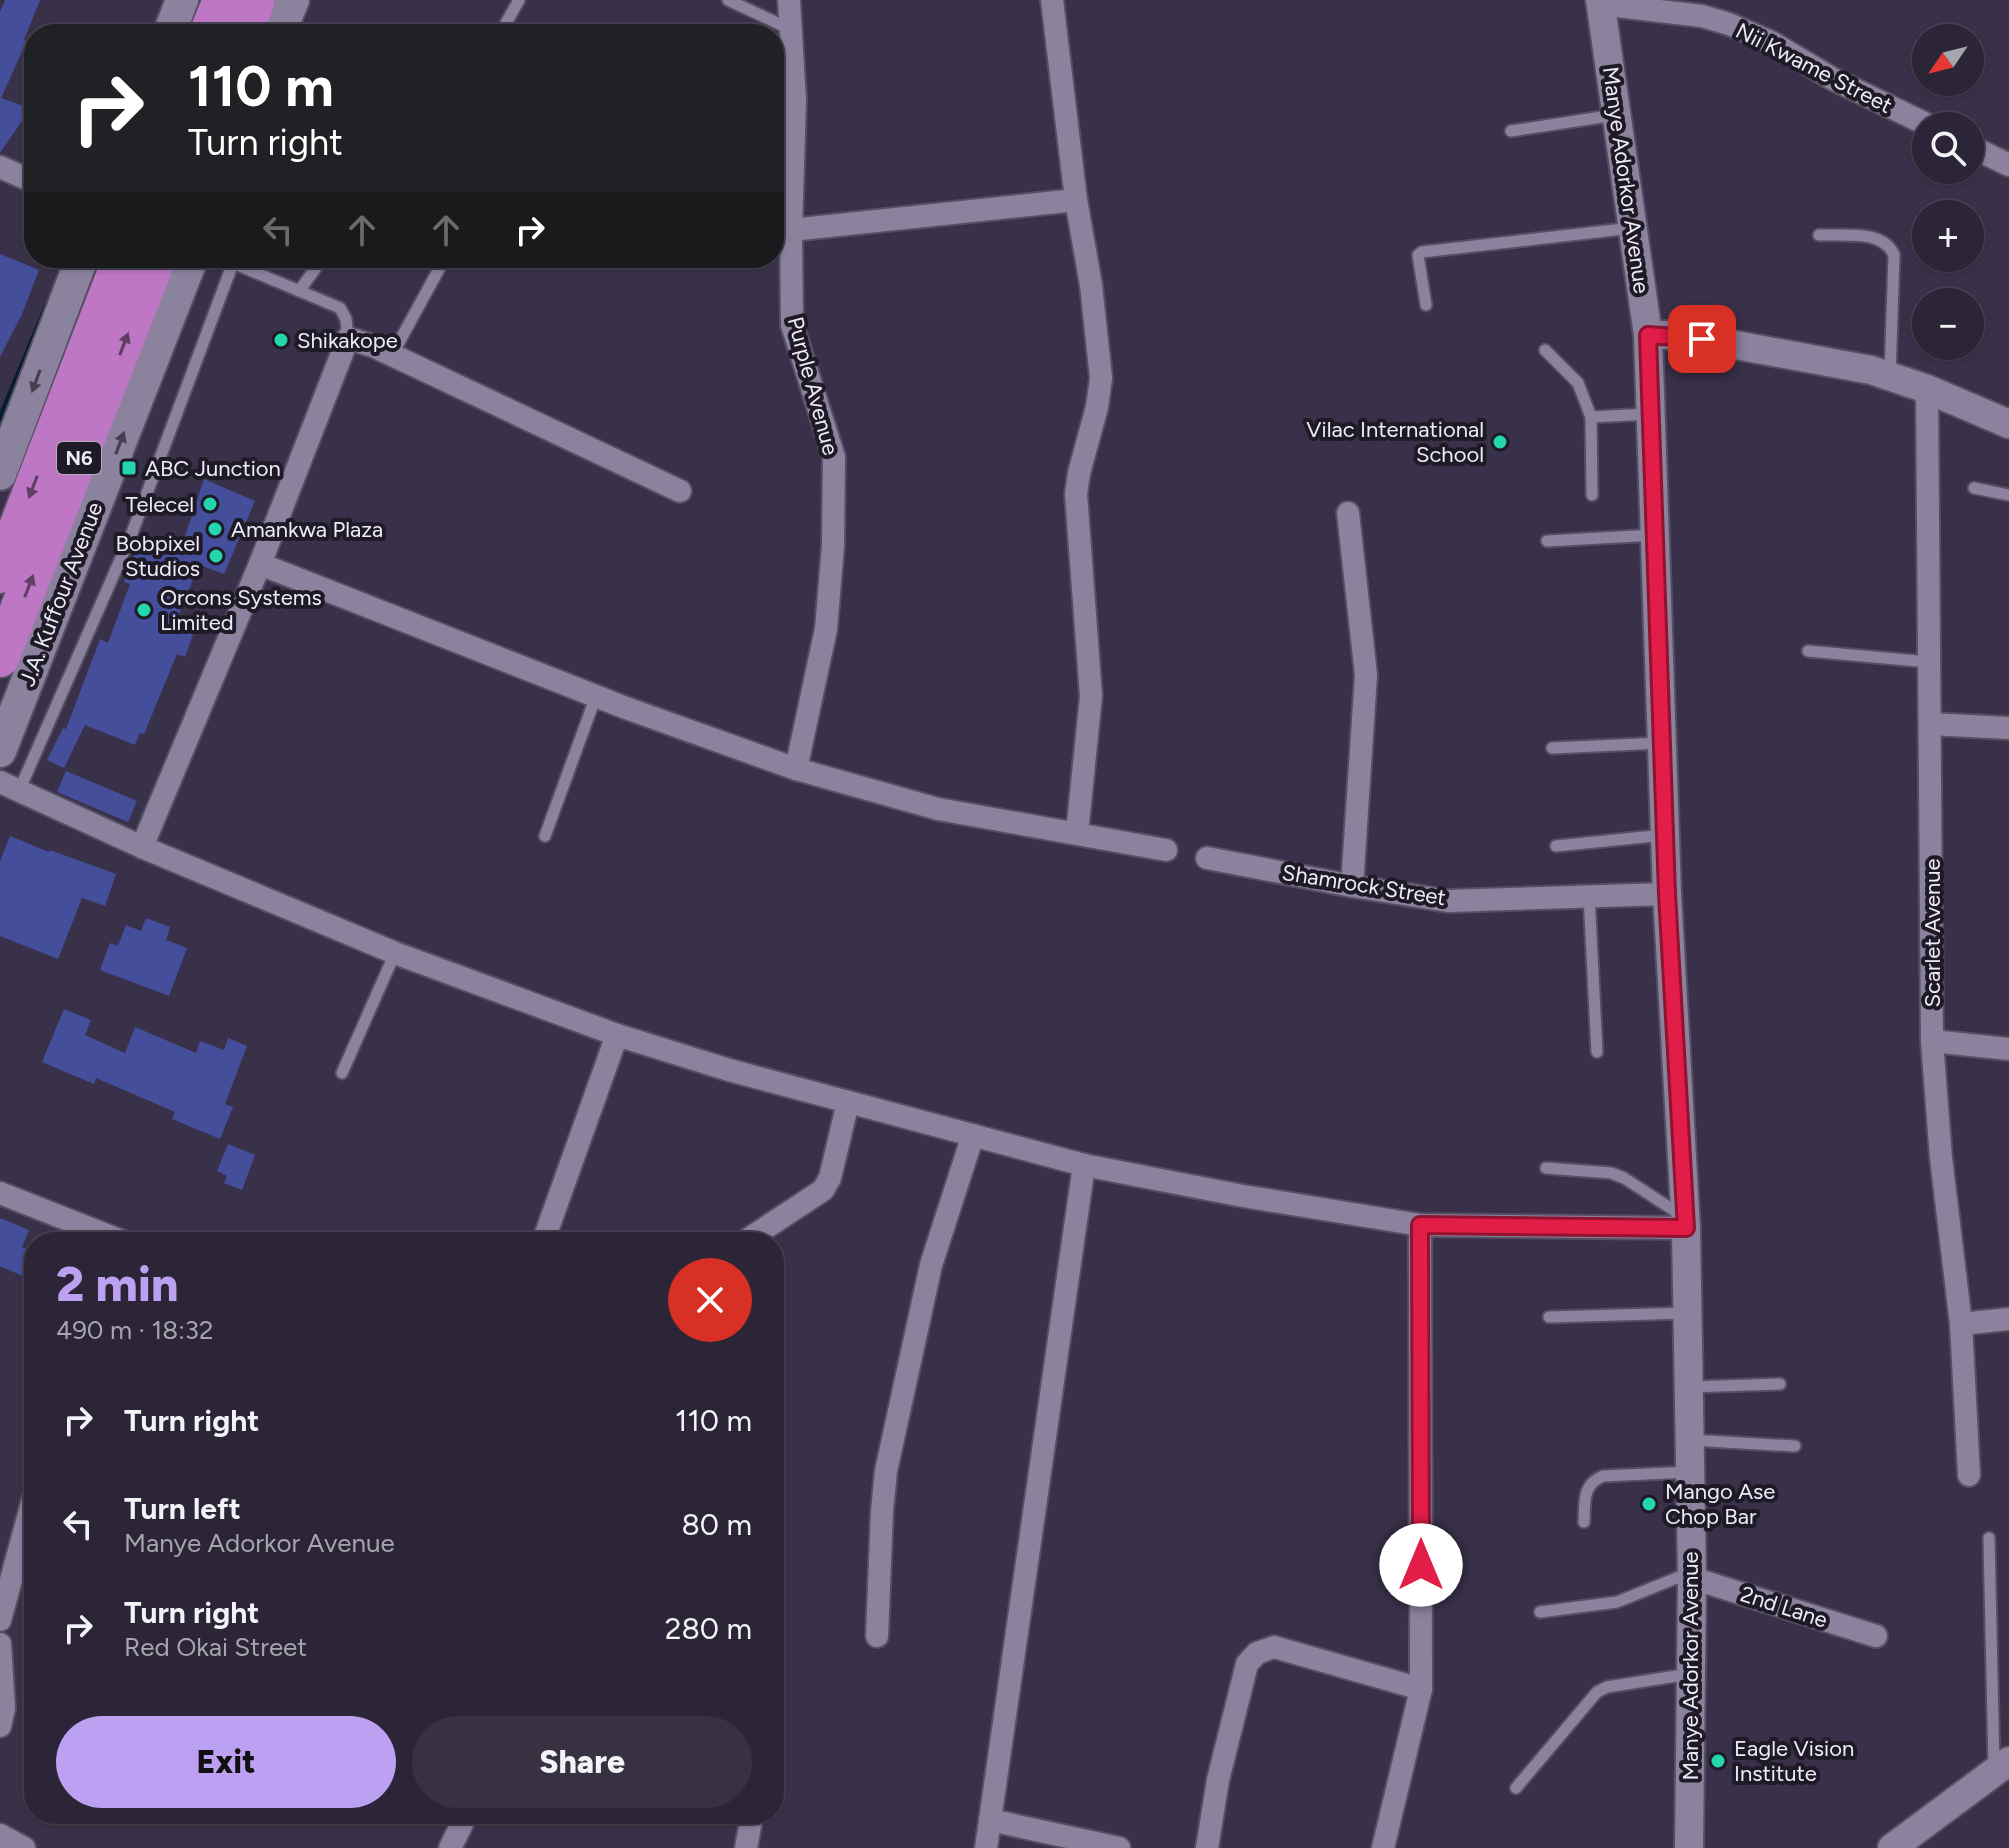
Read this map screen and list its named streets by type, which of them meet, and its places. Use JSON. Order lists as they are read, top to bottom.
{
  "streets": {
    "highway": ["N6"],
    "main road": ["J.A. Kuffour Avenue"],
    "street": [
      "Nii Kwame Street",
      "Manye Adorkor Avenue",
      "Purple Avenue",
      "Shamrock Street",
      "Scarlet Avenue",
      "2nd Lane"
    ]
  },
  "crossings": [
    ["Nii Kwame Street", "Manye Adorkor Avenue"],
    ["Manye Adorkor Avenue", "Shamrock Street"],
    ["Manye Adorkor Avenue", "2nd Lane"]
  ],
  "places": {
    "other": [
      "Shikakope",
      "Vilac International School",
      "Telecel",
      "Amankwa Plaza",
      "Bobpixel Studios",
      "Orcons Systems Limited",
      "Mango Ase Chop Bar",
      "Eagle Vision Institute"
    ],
    "transit": ["ABC Junction"]
  },
  "north": "bottom left",
  "page": {
    "map_buttons": ["+", "−"],
    "turn": ["110 m", "Turn right"],
    "heading": ["2 min", "490 m · 18:32"],
    "list": [
      {
        "name": "Turn right",
        "value": "110 m"
      },
      {
        "name": "Turn left",
        "note": "Manye Adorkor Avenue",
        "value": "80 m"
      },
      {
        "name": "Turn right",
        "note": "Red Okai Street",
        "value": "280 m"
      }
    ],
    "buttons": ["Exit", "Share"]
  }
}
